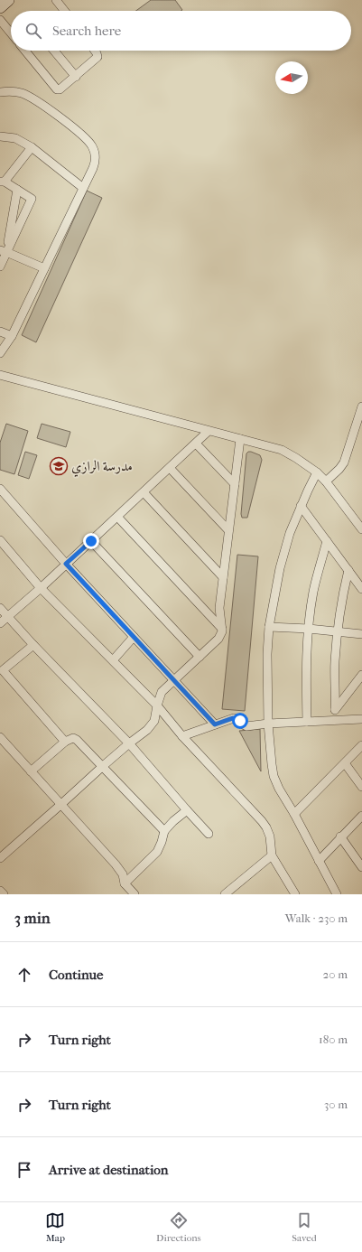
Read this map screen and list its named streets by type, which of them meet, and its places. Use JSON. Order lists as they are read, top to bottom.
{
  "places": {
    "school or university": ["مدرسة الرازي"]
  },
  "north": "left",
  "page": {
    "search": "Search here",
    "heading": ["3 min", "Walk · 230 m"],
    "list": [
      ["Continue", "20 m"],
      ["Turn right", "180 m"],
      ["Turn right", "30 m"],
      "Arrive at destination"
    ],
    "nav": ["Map", "Directions", "Saved"]
  }
}
